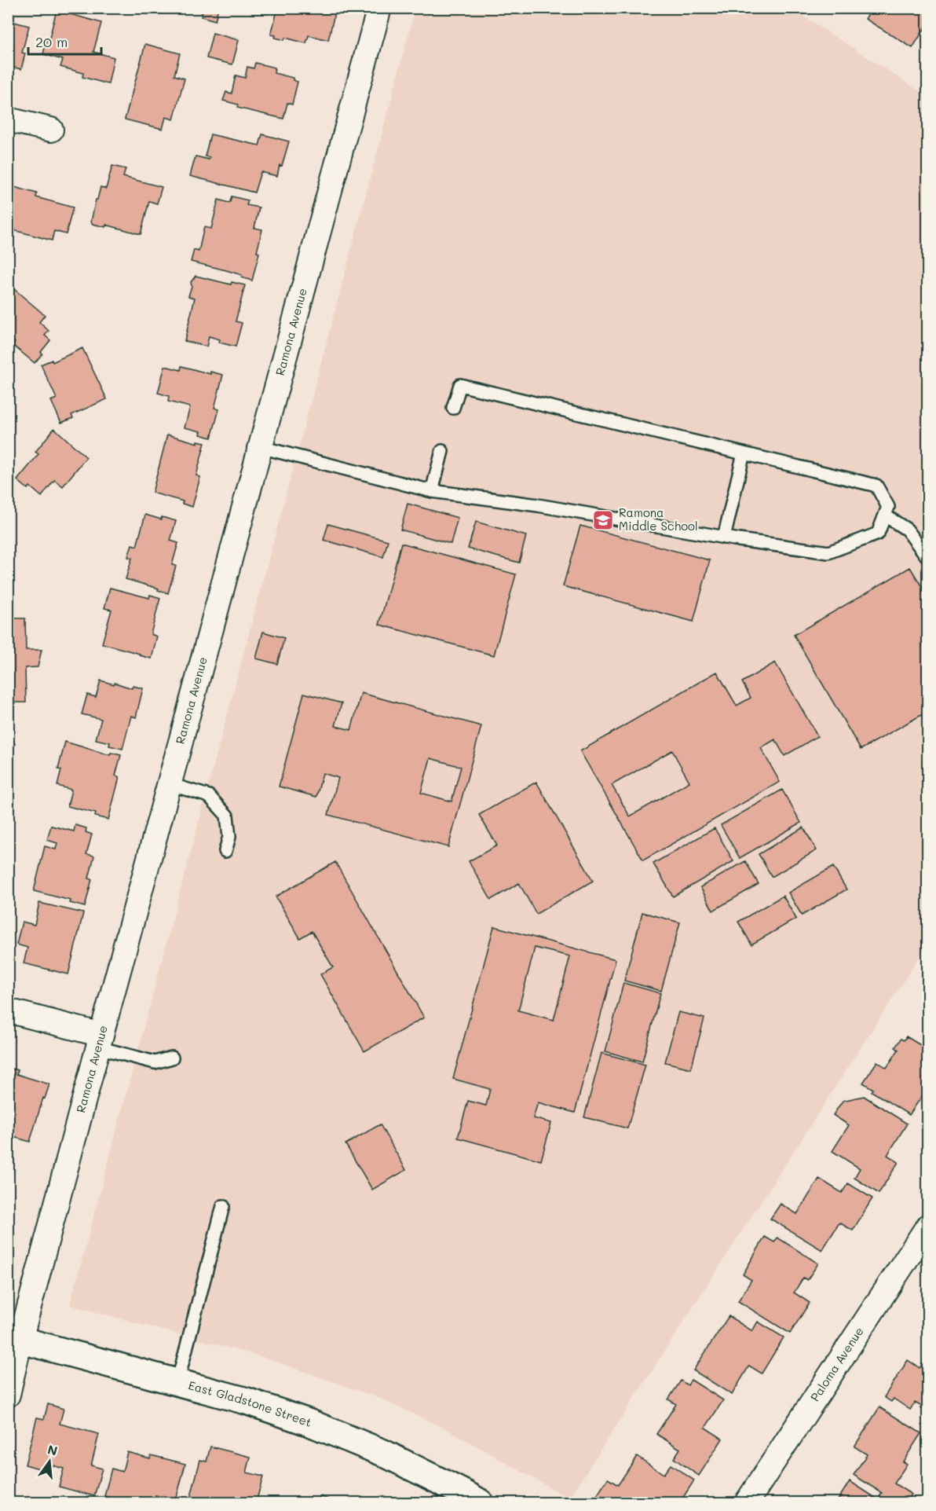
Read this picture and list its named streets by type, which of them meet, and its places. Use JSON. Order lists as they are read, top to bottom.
{
  "streets": {
    "street": ["Ramona Avenue", "Paloma Avenue", "East Gladstone Street"]
  },
  "crossings": [
    ["Ramona Avenue", "East Gladstone Street"]
  ],
  "places": {
    "school or university": ["Ramona Middle School"]
  },
  "scale_bar": "20 m",
  "north": "top"
}
